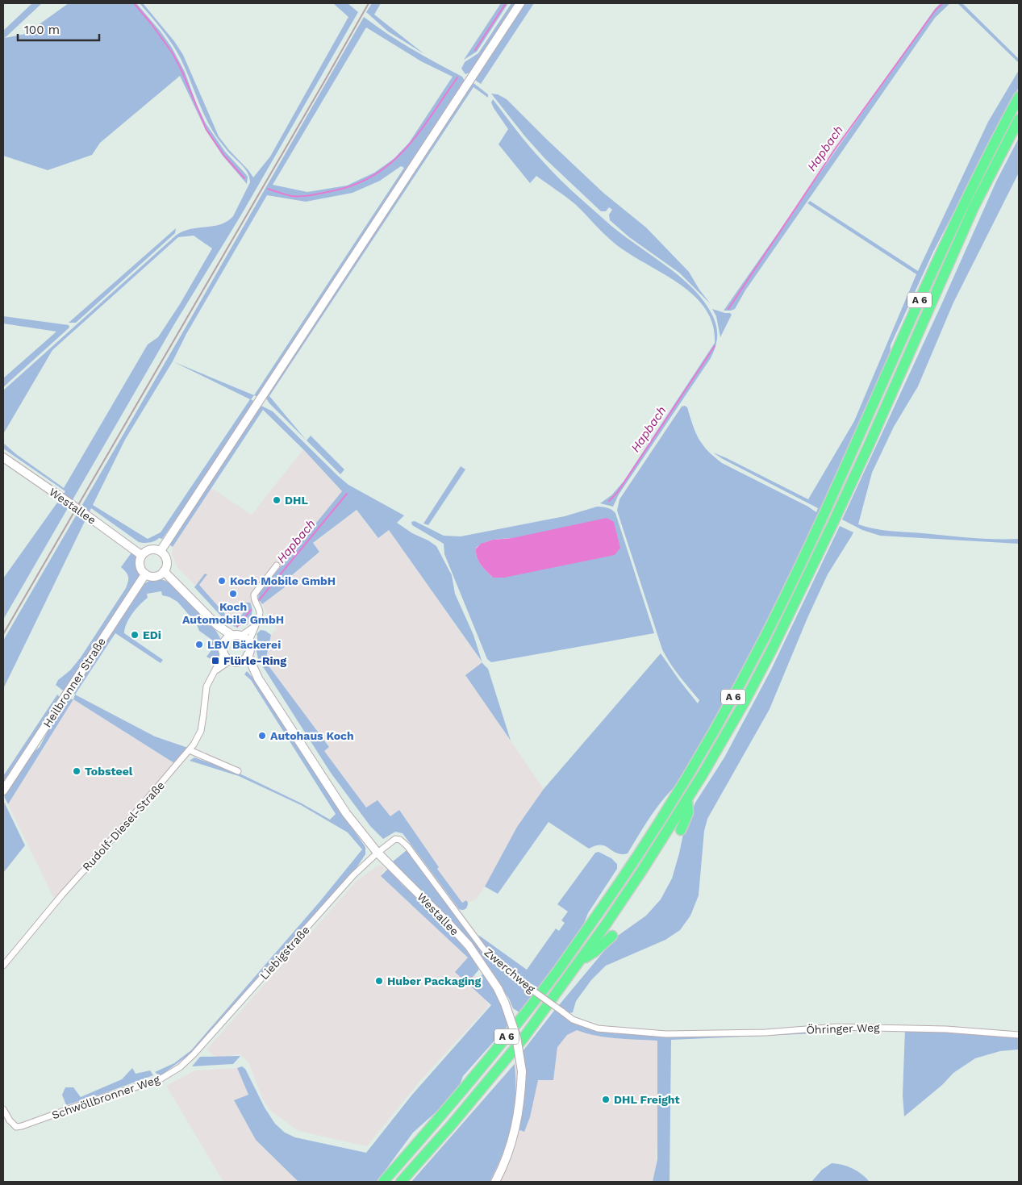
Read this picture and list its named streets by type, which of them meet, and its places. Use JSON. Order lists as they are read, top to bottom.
{
  "streets": {
    "highway": ["A 6"],
    "main road": ["Westallee", "Heilbronner Straße"],
    "street": [
      "Rudolf-Diesel-Straße",
      "Liebigstraße",
      "Zwerchweg",
      "Öhringer Weg",
      "Schwöllbronner Weg"
    ]
  },
  "crossings": [
    ["Westallee", "Heilbronner Straße"],
    ["Westallee", "Rudolf-Diesel-Straße"],
    ["Westallee", "Liebigstraße"],
    ["Westallee", "Zwerchweg"],
    ["Liebigstraße", "Zwerchweg"],
    ["Liebigstraße", "Schwöllbronner Weg"],
    ["Zwerchweg", "Öhringer Weg"]
  ],
  "water": ["Hapbach"],
  "places": {
    "other": [
      "DHL",
      "Koch Mobile GmbH",
      "Koch Automobile GmbH",
      "EDi",
      "LBV Bäckerei",
      "Autohaus Koch",
      "Tobsteel",
      "Huber Packaging",
      "DHL Freight"
    ],
    "transit": ["Flürle-Ring"]
  },
  "scale_bar": "100 m"
}
